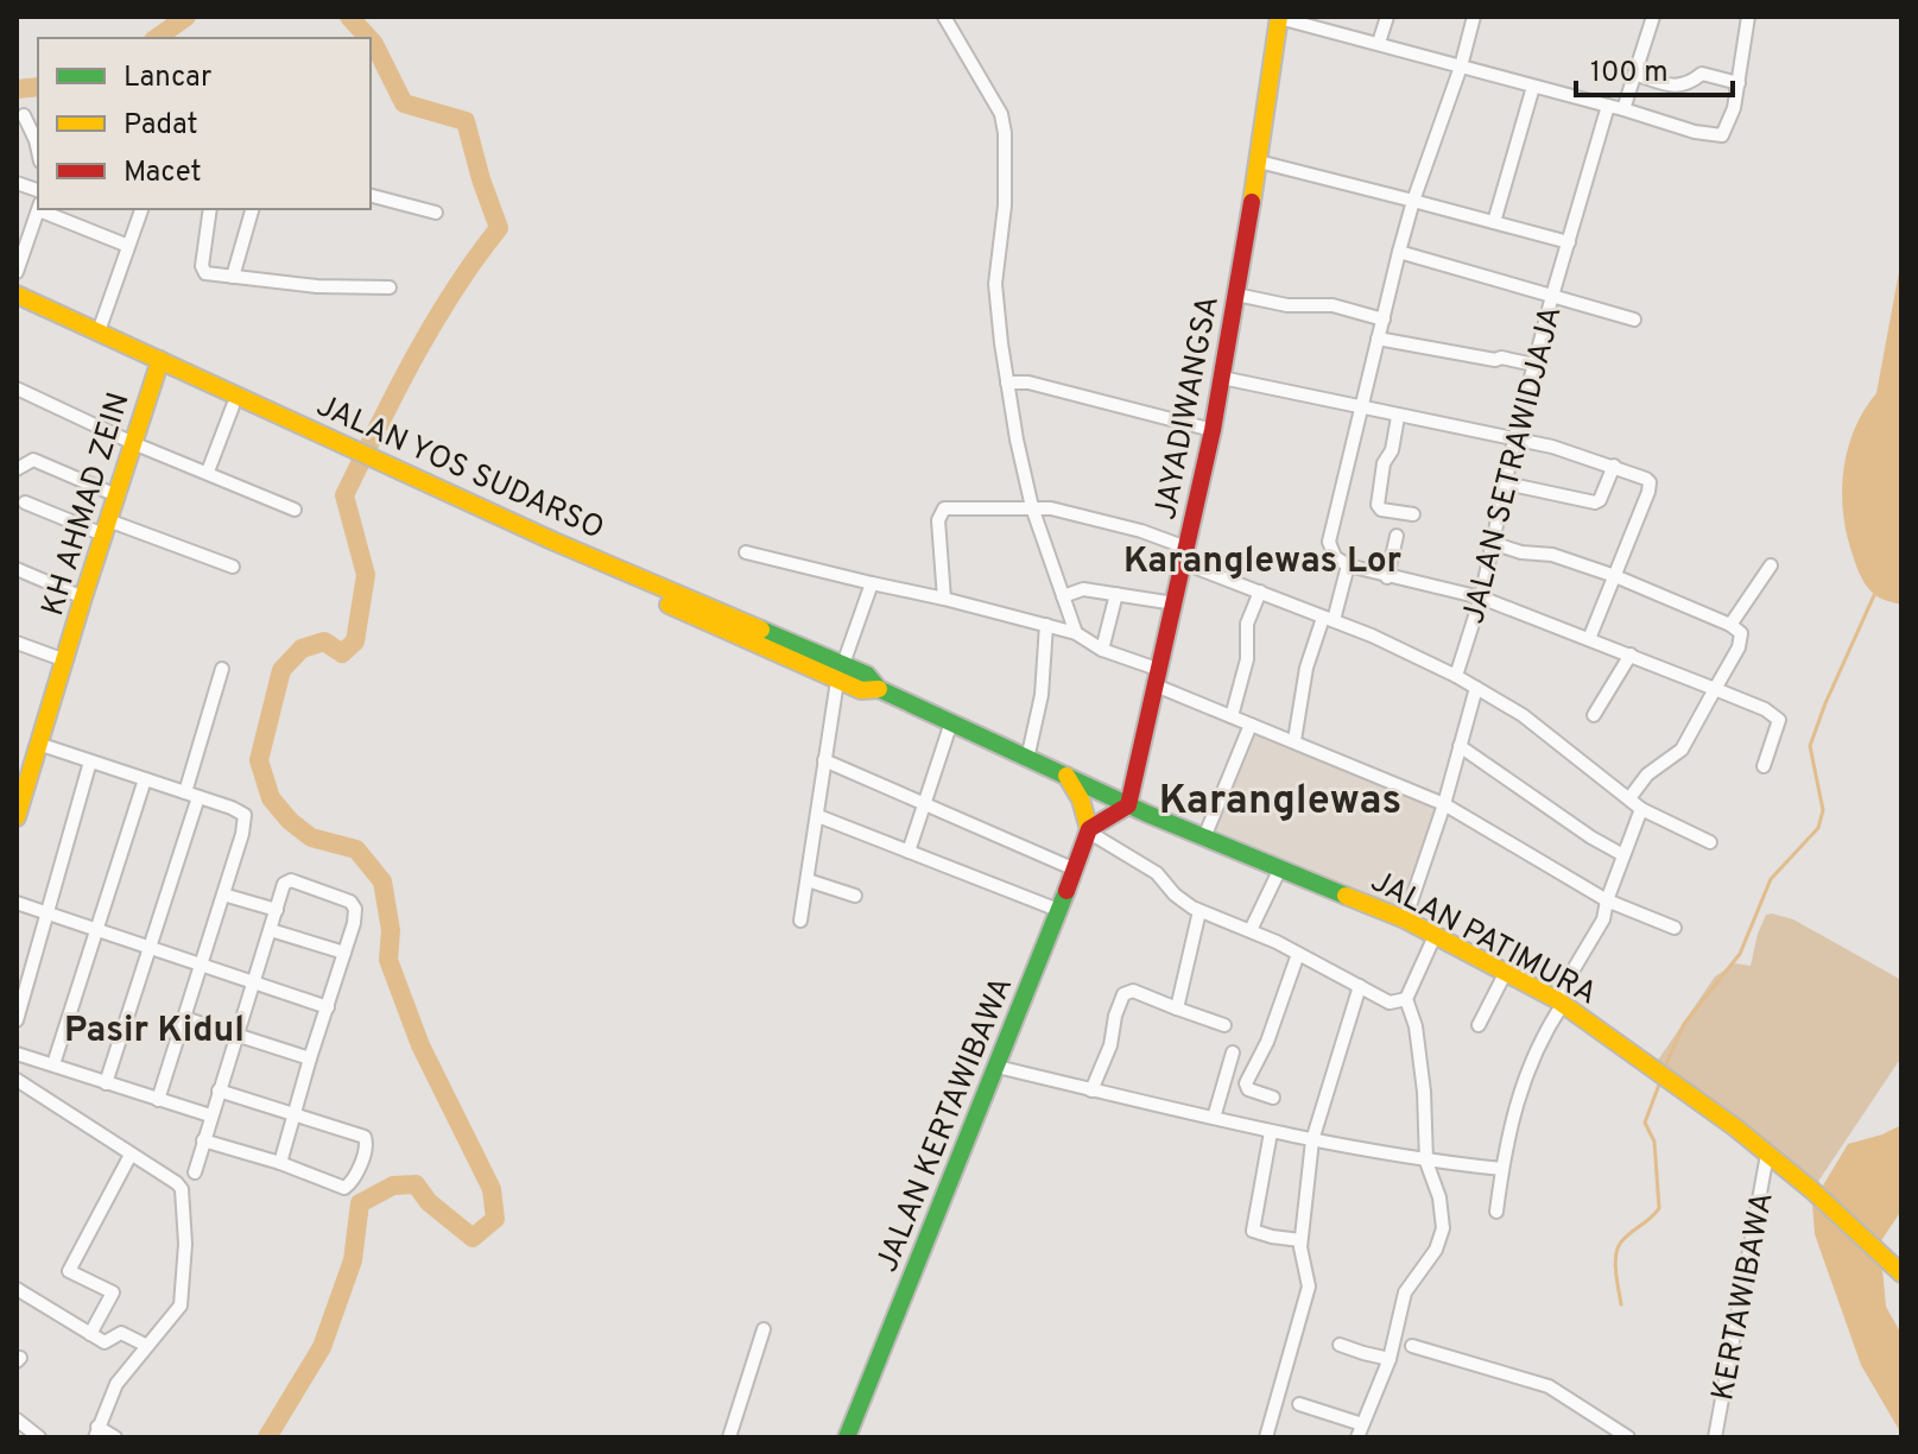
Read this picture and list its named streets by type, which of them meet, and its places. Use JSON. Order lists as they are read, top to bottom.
{
  "streets": {
    "main road": [
      "JAYADIWANGSA",
      "JALAN YOS SUDARSO",
      "KH AHMAD ZEIN",
      "JALAN PATIMURA",
      "JALAN KERTAWIBAWA"
    ],
    "street": ["JALAN SETRAWIDJAJA", "KERTAWIBAWA"]
  },
  "crossings": [
    ["JAYADIWANGSA", "JALAN YOS SUDARSO"],
    ["JAYADIWANGSA", "JALAN PATIMURA"],
    ["JALAN YOS SUDARSO", "KH AHMAD ZEIN"],
    ["JALAN YOS SUDARSO", "JALAN PATIMURA"],
    ["JALAN PATIMURA", "KERTAWIBAWA"]
  ],
  "districts": ["Karanglewas Lor", "Karanglewas", "Pasir Kidul"],
  "legend": ["Lancar", "Padat", "Macet"],
  "scale_bar": "100 m"
}
